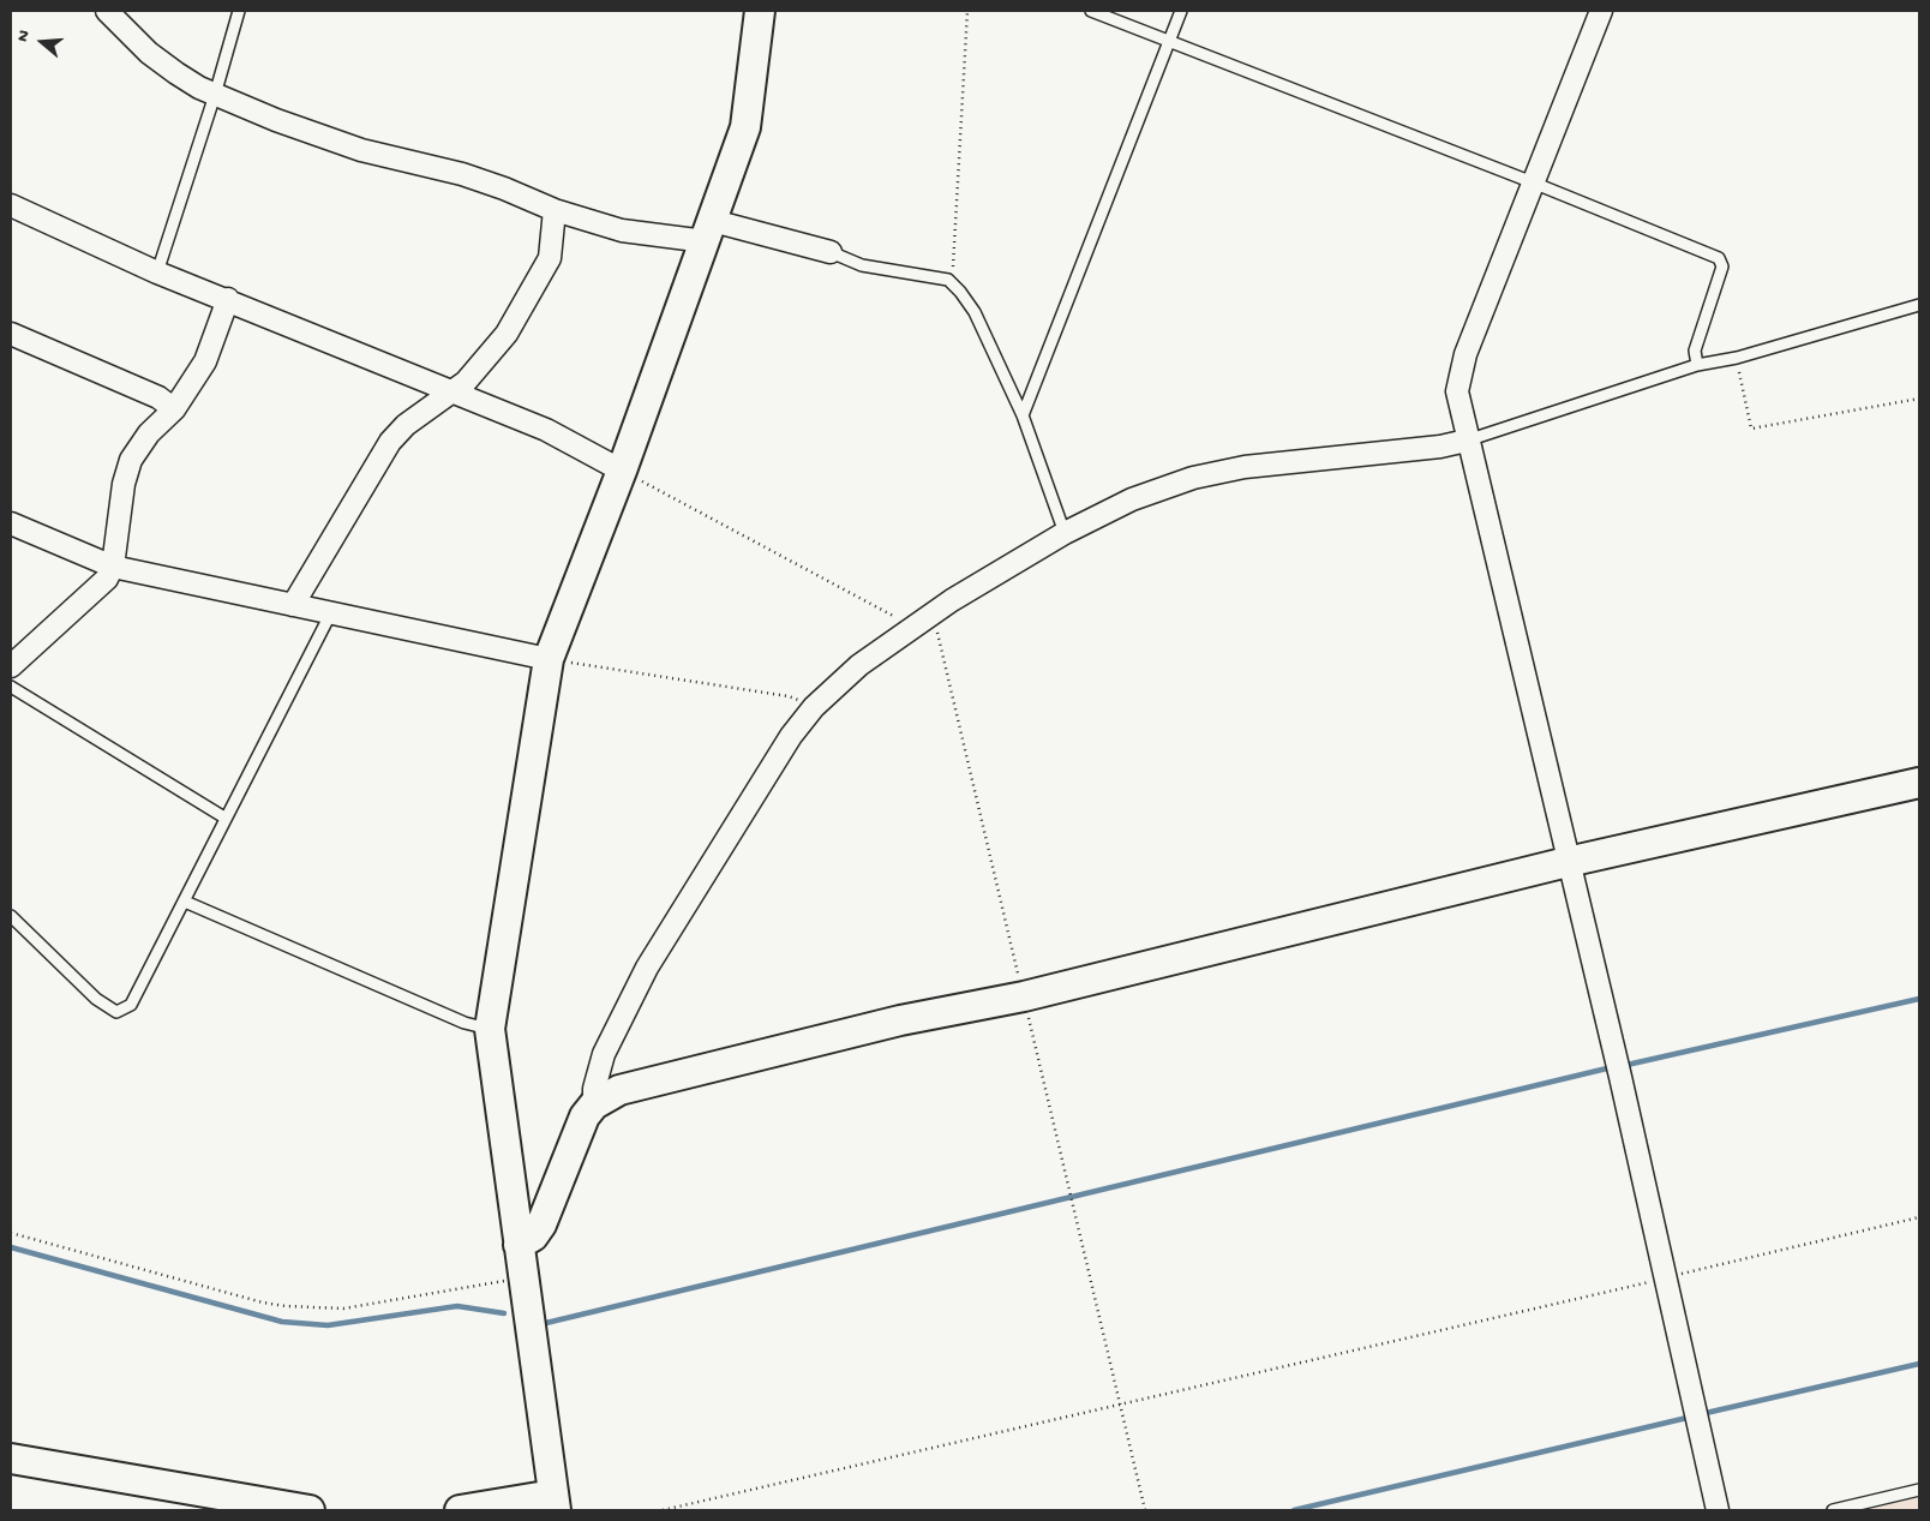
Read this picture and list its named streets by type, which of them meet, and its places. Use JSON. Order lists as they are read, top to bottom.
{
  "north": "left"
}
